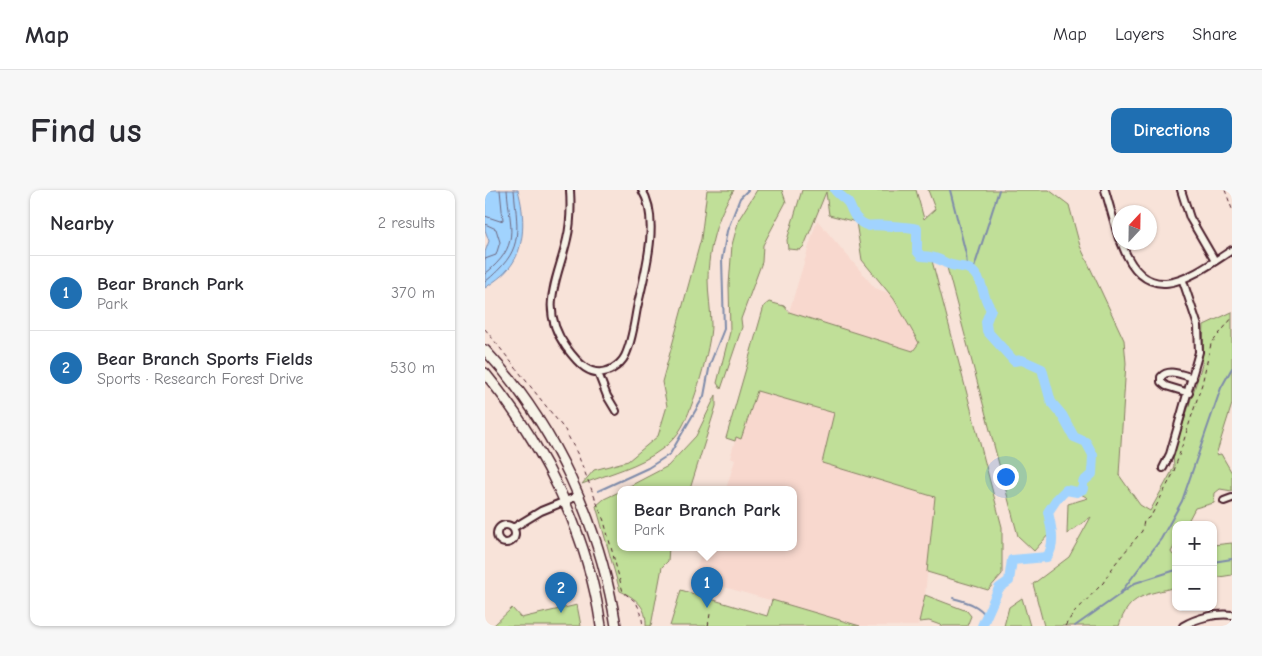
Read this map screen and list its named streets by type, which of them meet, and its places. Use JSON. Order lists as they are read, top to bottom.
{
  "north": "top",
  "page": {
    "header": "Map",
    "nav": ["Map", "Layers", "Share"],
    "buttons": "Directions",
    "title": "Find us",
    "heading": ["Nearby", "2 results"],
    "list": [
      {
        "mark": "1",
        "name": "Bear Branch Park",
        "note": "Park",
        "value": "370 m"
      },
      {
        "mark": "2",
        "name": "Bear Branch Sports Fields",
        "note": "Sports · Research Forest Drive",
        "value": "530 m"
      }
    ],
    "popup": ["Bear Branch Park", "Park"],
    "map_buttons": ["+", "−"],
    "pins": ["1", "2"]
  }
}
